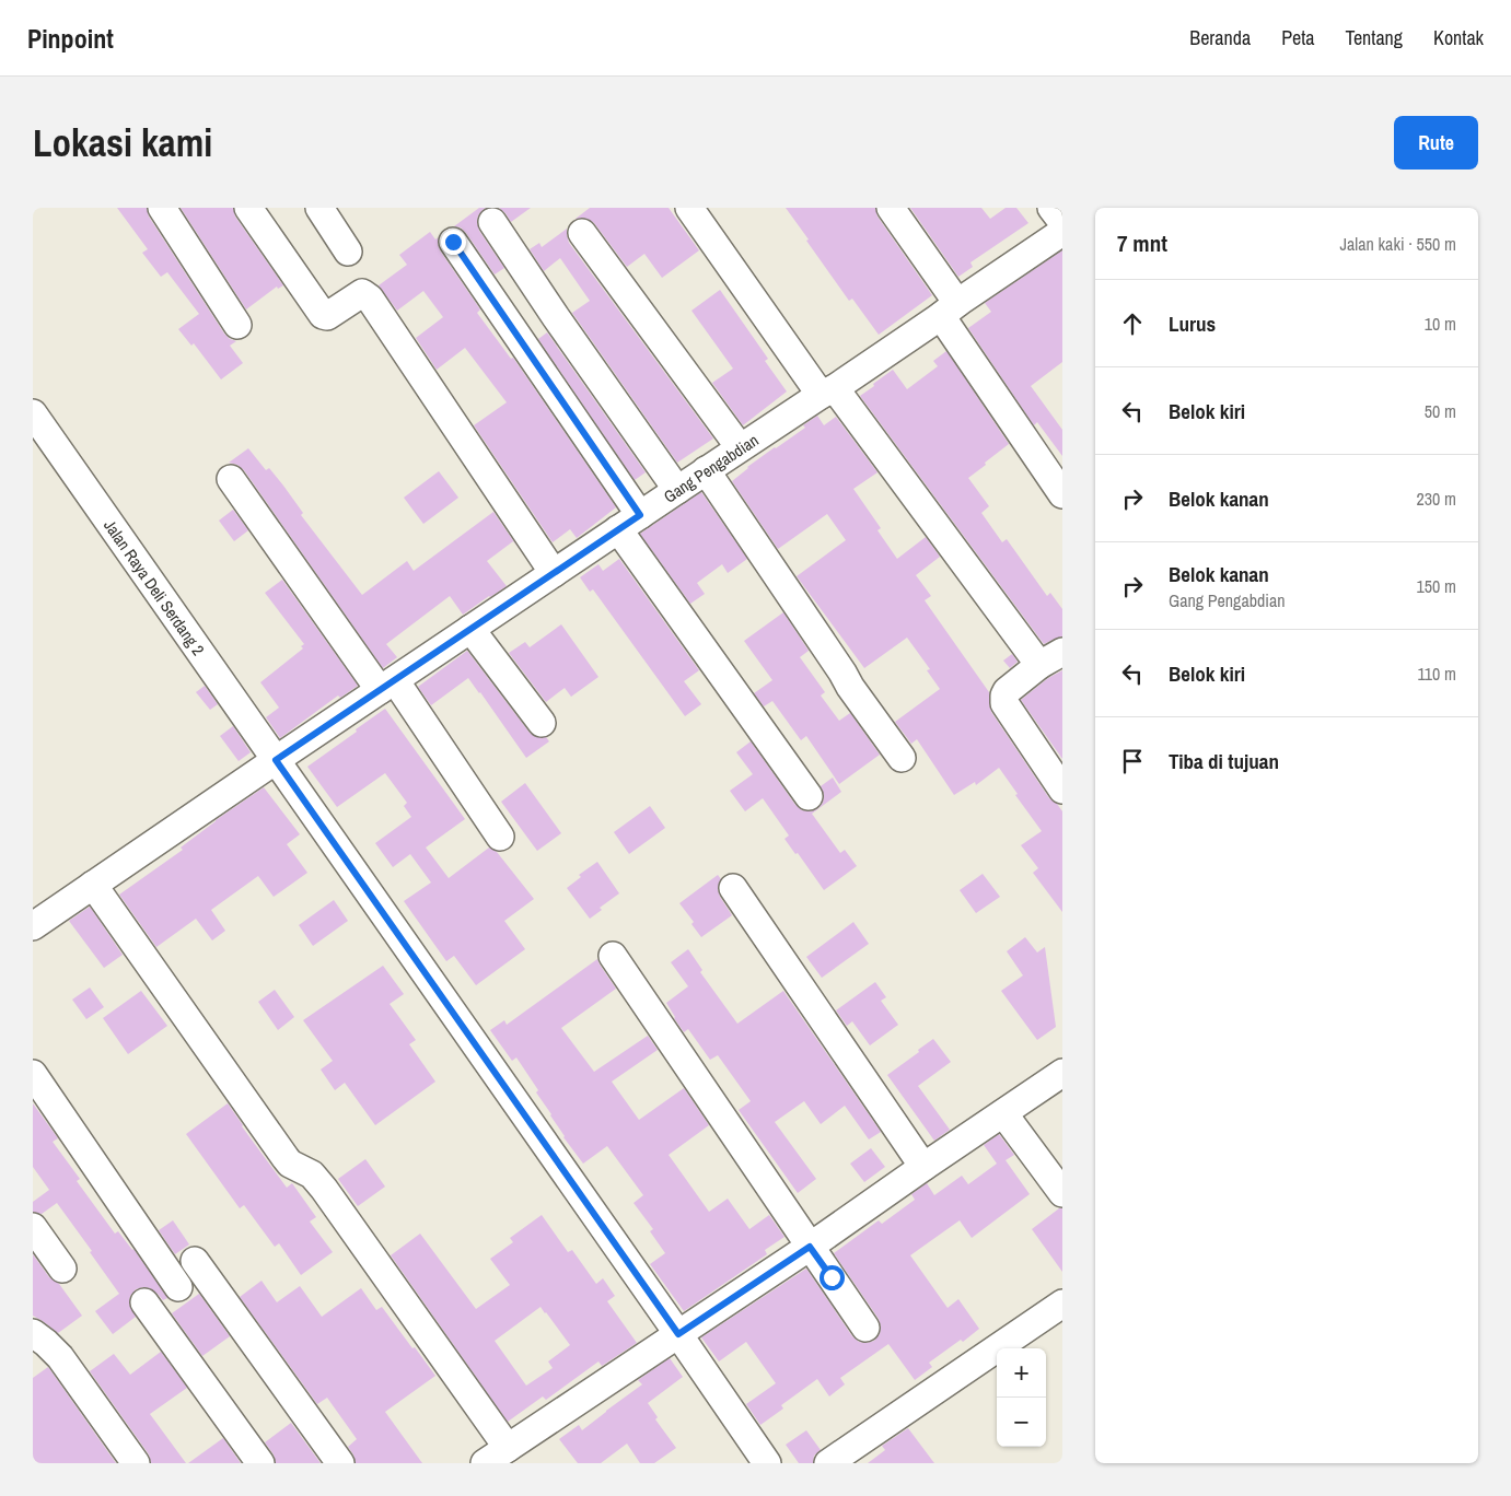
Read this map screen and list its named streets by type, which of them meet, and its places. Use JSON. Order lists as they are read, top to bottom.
{
  "streets": {
    "street": ["Gang Pengabdian", "Jalan Raya Deli Serdang 2"]
  },
  "crossings": [
    ["Gang Pengabdian", "Jalan Raya Deli Serdang 2"]
  ],
  "page": {
    "header": "Pinpoint",
    "nav": [
      "Beranda",
      "Peta",
      "Tentang",
      "Kontak"
    ],
    "buttons": "Rute",
    "title": "Lokasi kami",
    "heading": ["7 mnt", "Jalan kaki · 550 m"],
    "list": [
      ["Lurus", "10 m"],
      ["Belok kiri", "50 m"],
      ["Belok kanan", "230 m"],
      ["Belok kanan", "Gang Pengabdian", "150 m"],
      ["Belok kiri", "110 m"],
      "Tiba di tujuan"
    ],
    "map_buttons": ["+", "−"]
  }
}
